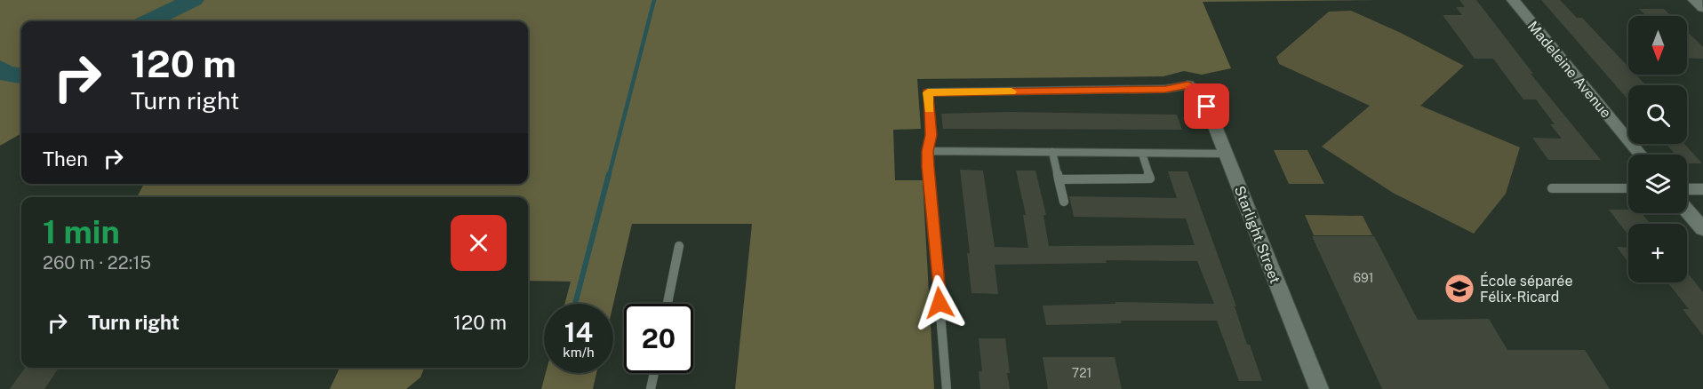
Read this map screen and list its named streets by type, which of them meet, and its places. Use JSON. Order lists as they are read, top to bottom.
{
  "streets": {
    "street": ["Madeleine Avenue", "Starlight Street"]
  },
  "places": {
    "school or university": ["École séparée Félix-Ricard"]
  },
  "house_numbers": ["691", "721"],
  "north": "bottom",
  "page": {
    "map_buttons": "+",
    "turn": ["120 m", "Turn right"],
    "then": "Then",
    "heading": ["1 min", "260 m · 22:15"],
    "list": [
      {
        "name": "Turn right",
        "value": "120 m"
      }
    ],
    "speed": "14 km/h",
    "limit": "20"
  }
}
